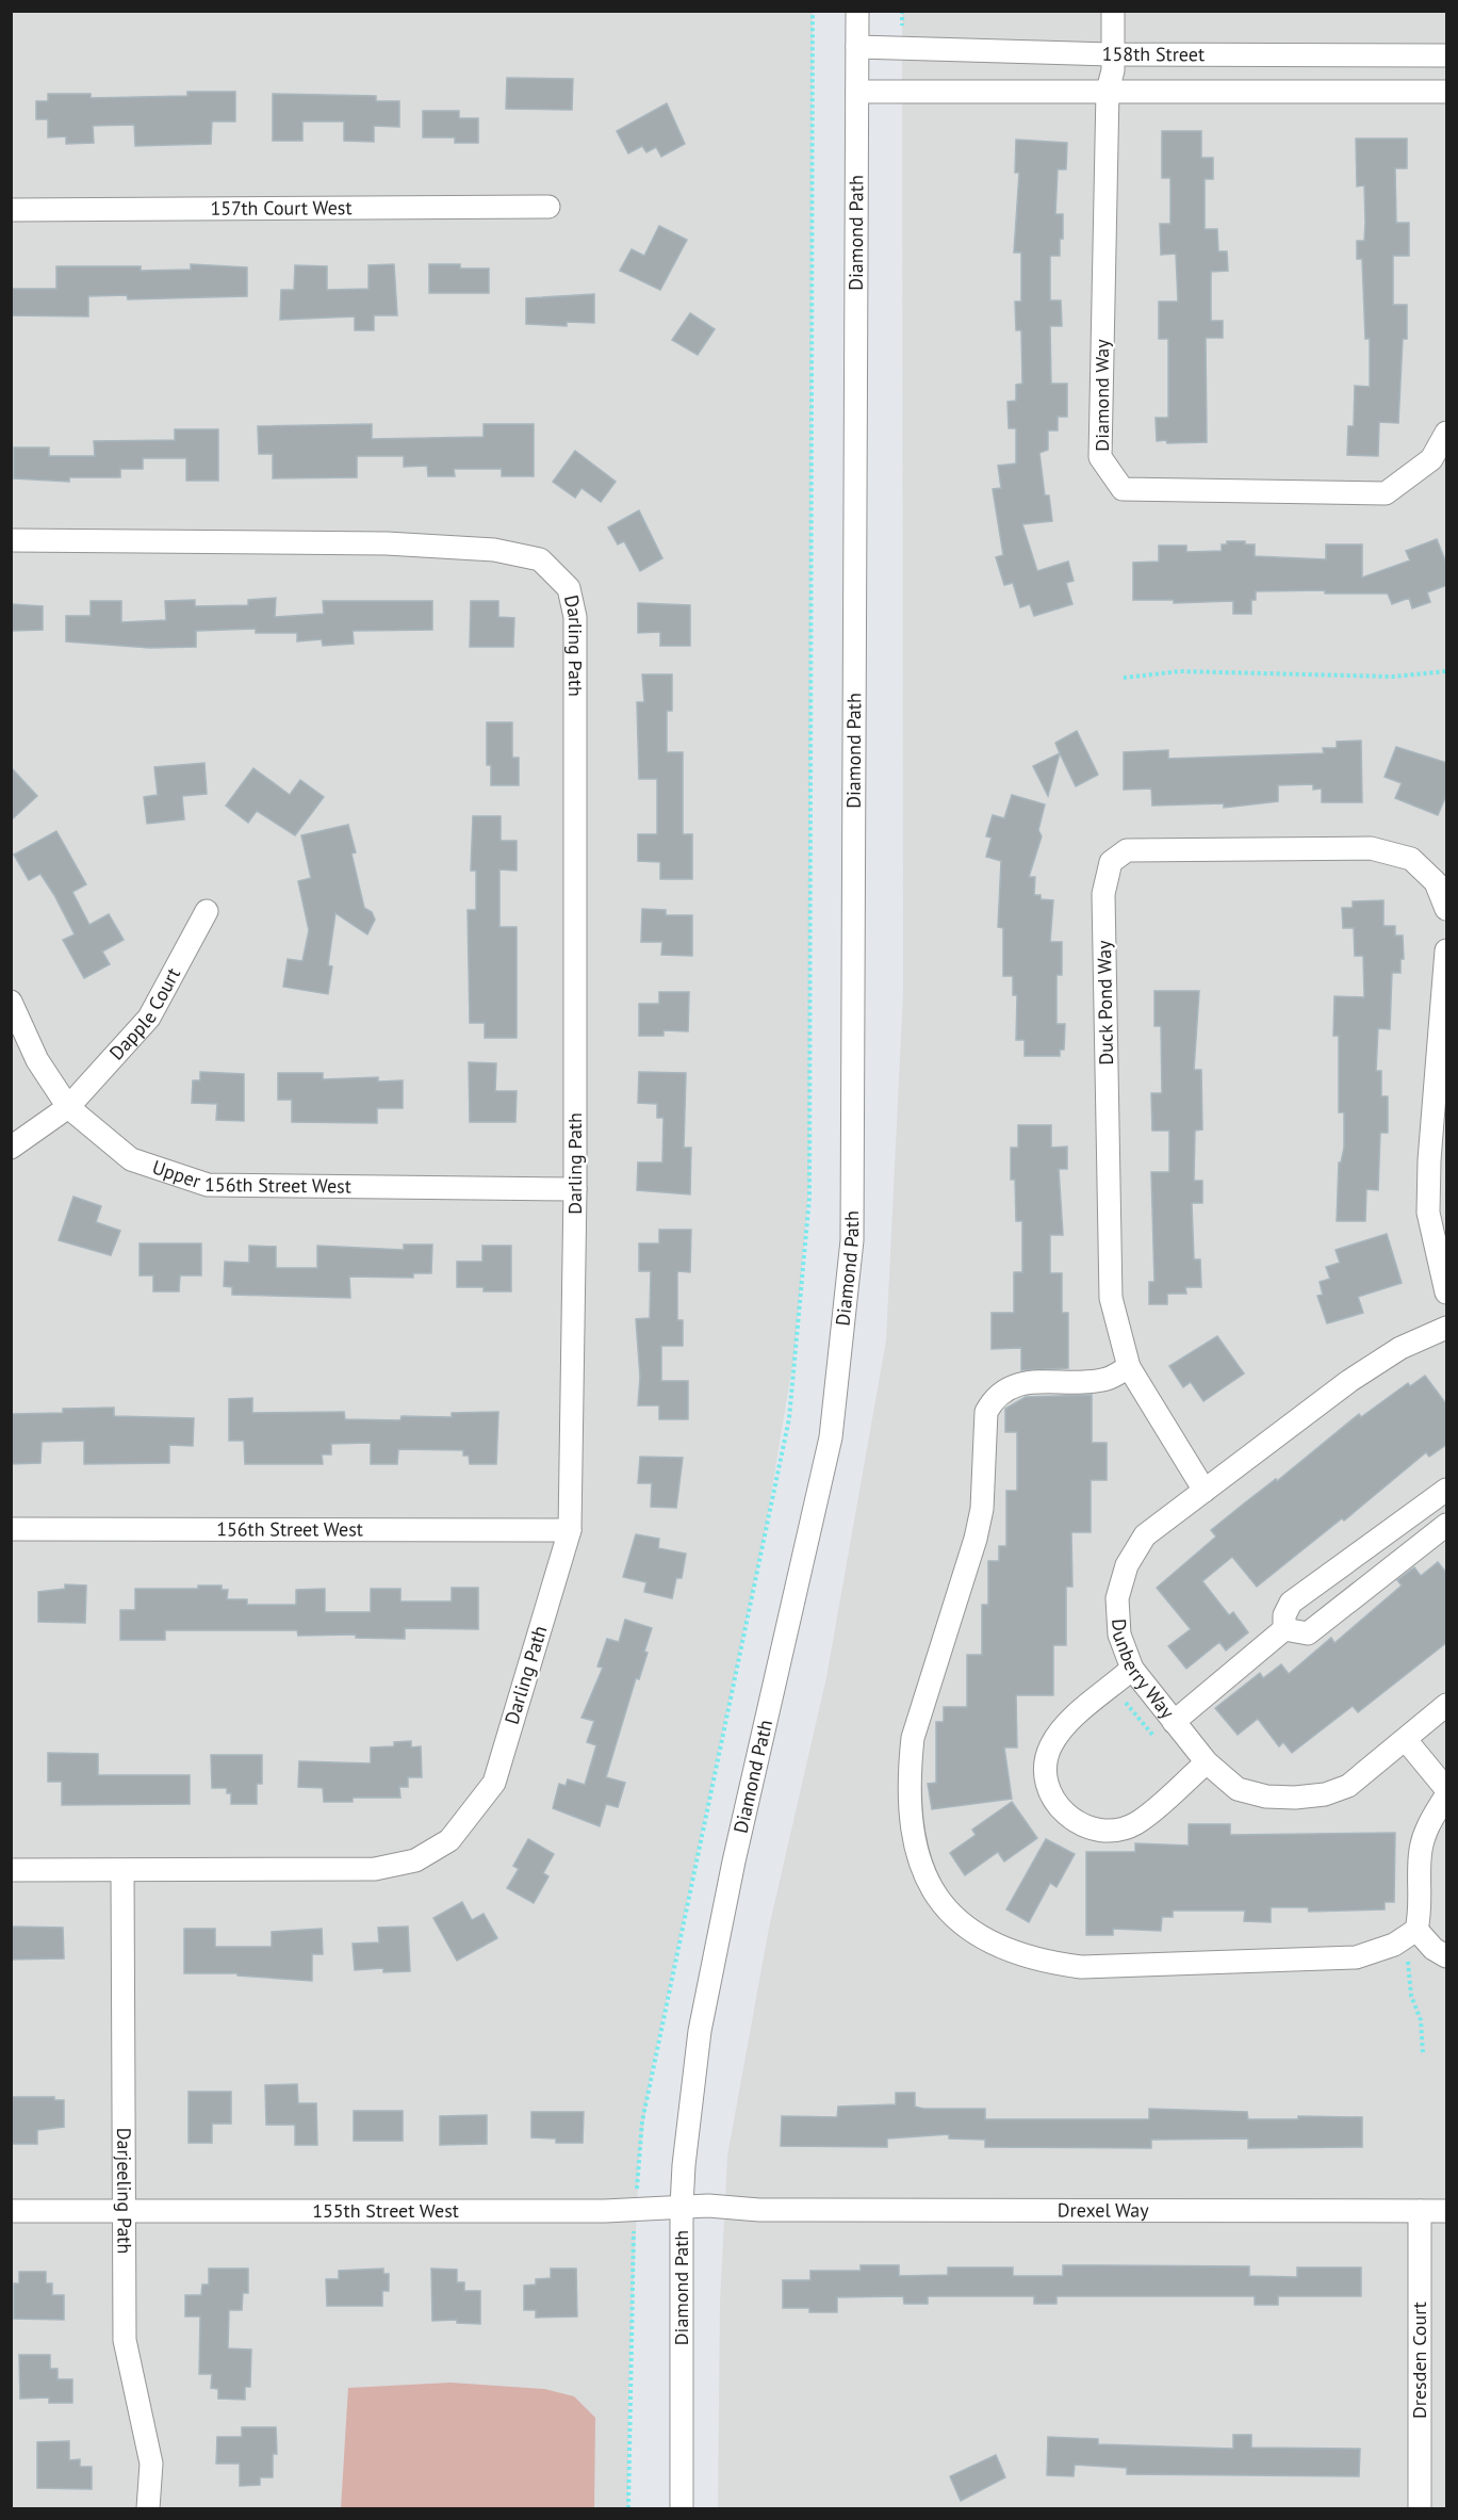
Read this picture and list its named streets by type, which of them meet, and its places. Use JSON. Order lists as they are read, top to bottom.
{
  "streets": {
    "street": [
      "158th Street",
      "157th Court West",
      "Diamond Path",
      "Diamond Way",
      "Darling Path",
      "Duck Pond Way",
      "Dapple Court",
      "Upper 156th Street West",
      "156th Street West",
      "Dunberry Way",
      "Darjeeling Path",
      "Drexel Way",
      "155th Street West",
      "Dresden Court"
    ]
  },
  "crossings": [
    ["158th Street", "Diamond Path"],
    ["158th Street", "Diamond Way"],
    ["Diamond Path", "155th Street West"],
    ["Darling Path", "Upper 156th Street West"],
    ["Darling Path", "156th Street West"],
    ["Darling Path", "Darjeeling Path"],
    ["Duck Pond Way", "Dunberry Way"],
    ["Dapple Court", "Upper 156th Street West"],
    ["Darjeeling Path", "155th Street West"],
    ["Drexel Way", "155th Street West"],
    ["Drexel Way", "Dresden Court"]
  ]
}
